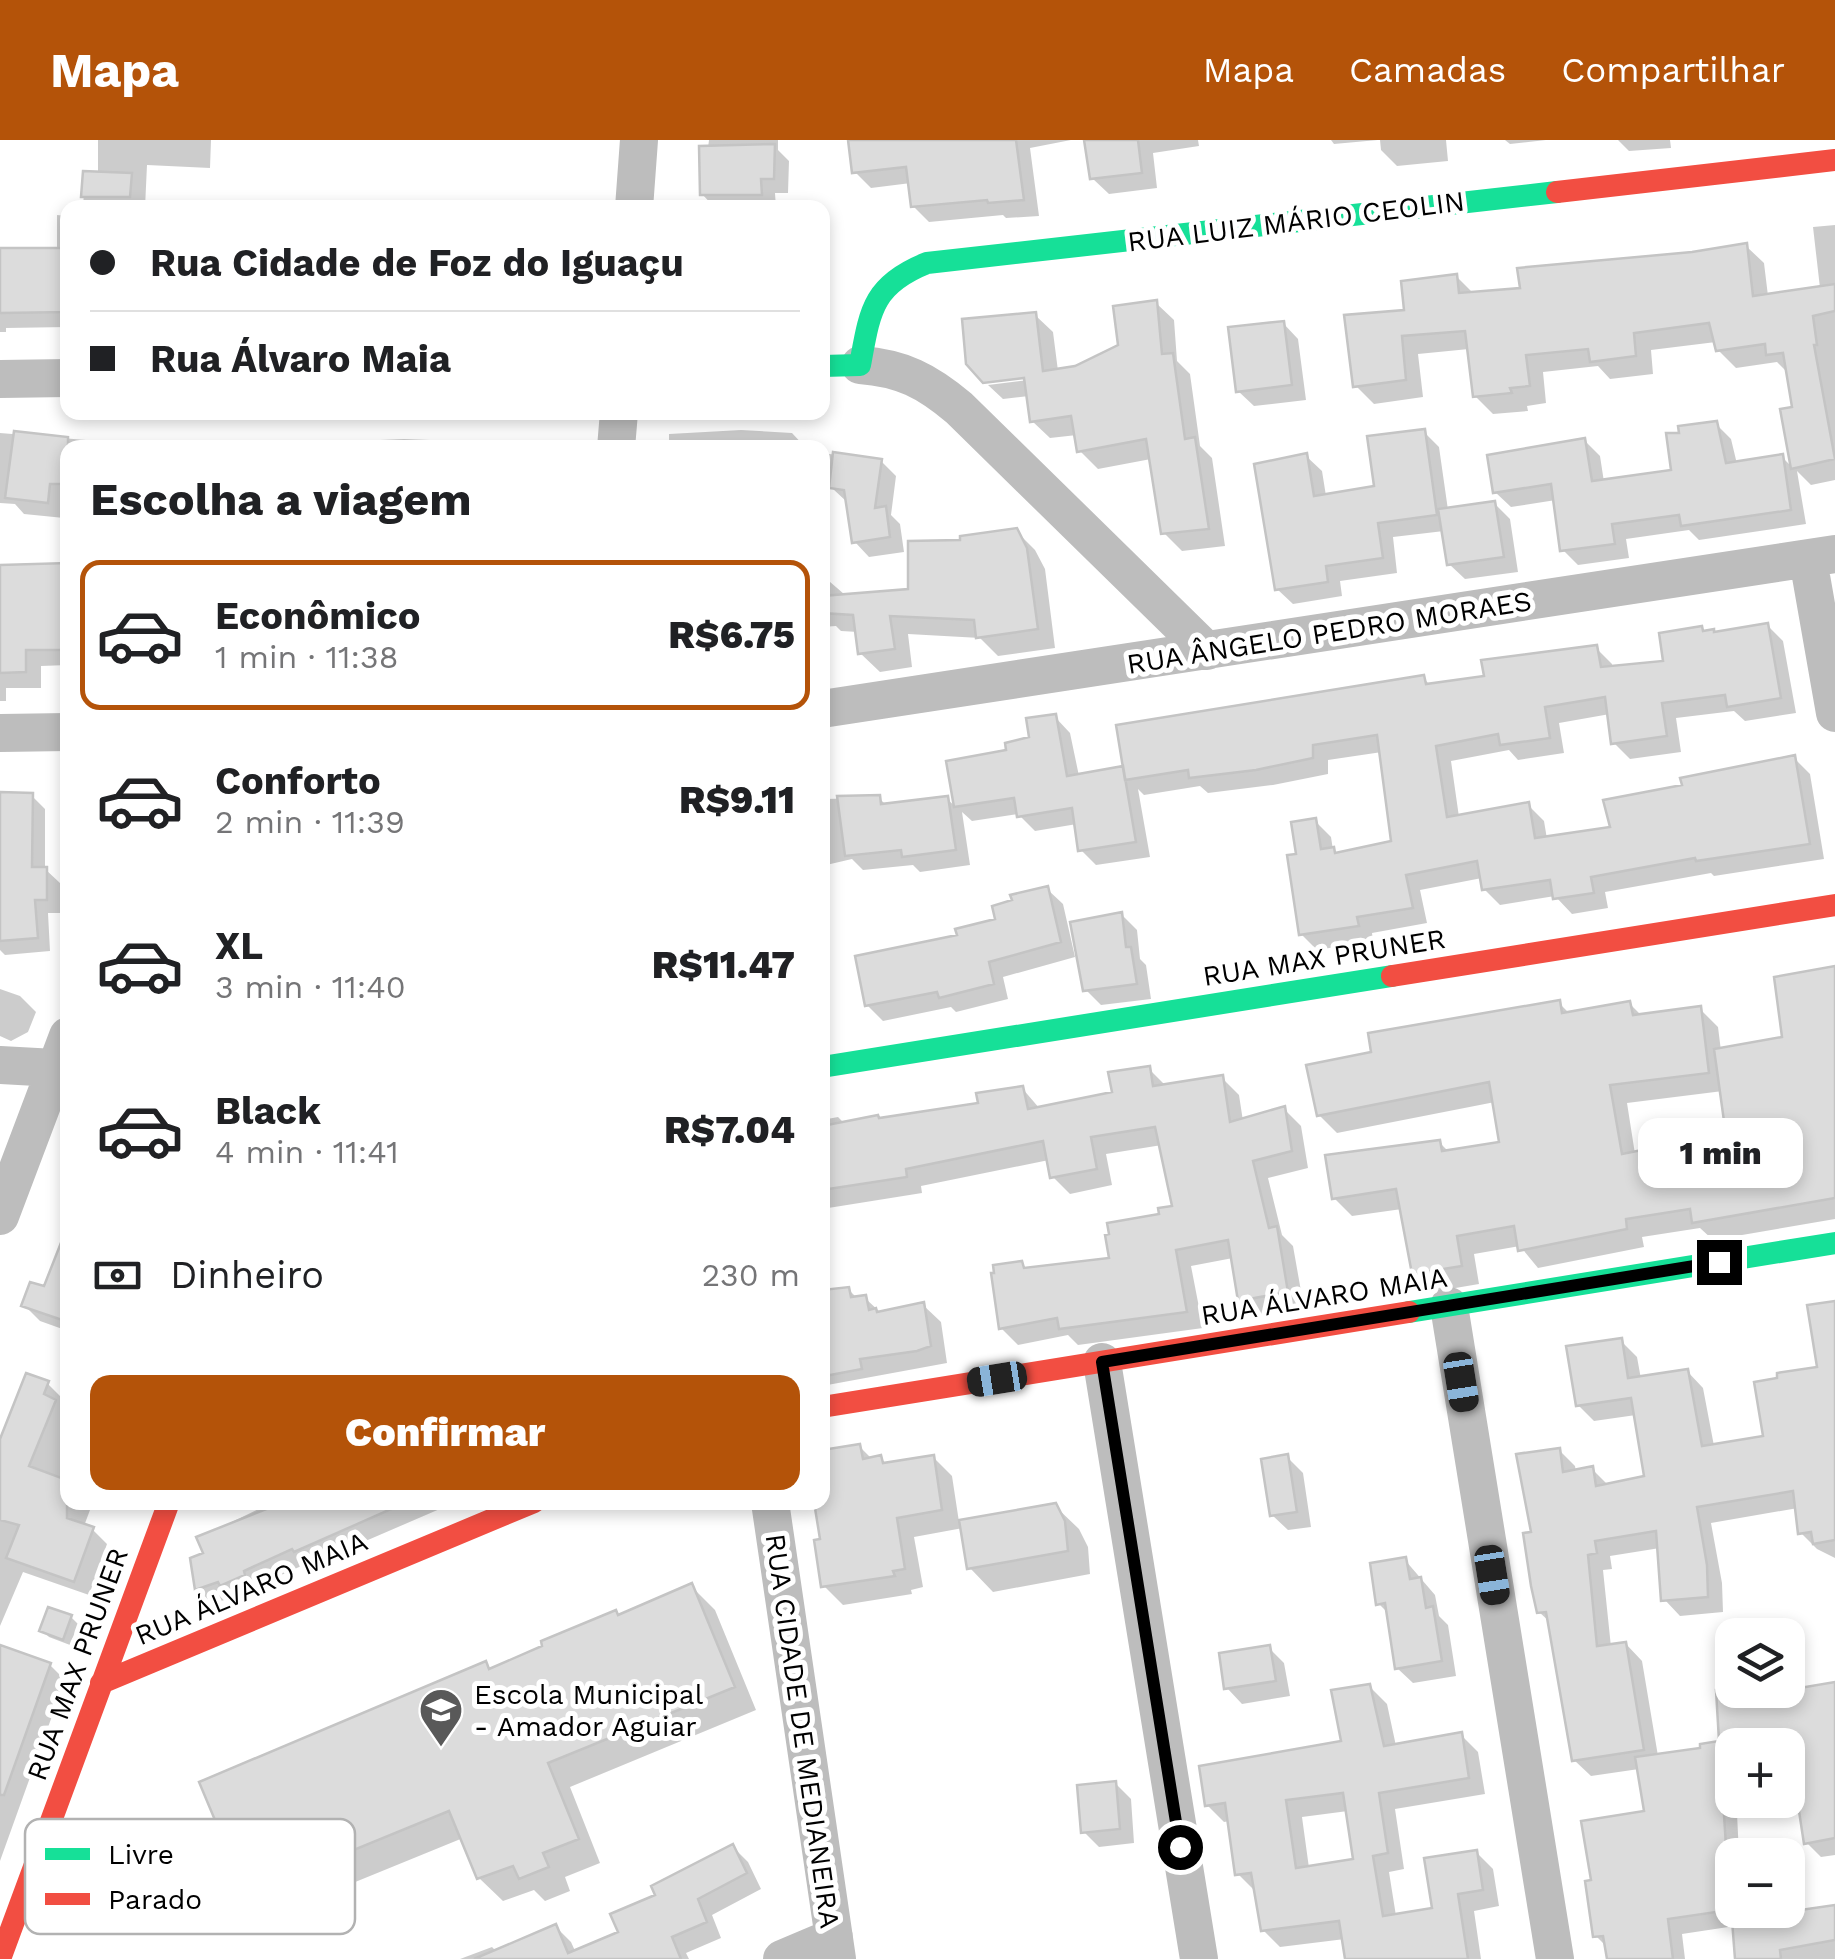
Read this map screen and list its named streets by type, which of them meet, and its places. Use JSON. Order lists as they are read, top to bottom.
{
  "streets": {
    "street": [
      "RUA LUIZ MÁRIO CEOLIN",
      "RUA ÂNGELO PEDRO MORAES",
      "RUA MAX PRUNER",
      "RUA ÁLVARO MAIA",
      "RUA CIDADE DE MEDIANEIRA"
    ]
  },
  "crossings": [
    ["RUA MAX PRUNER", "RUA ÁLVARO MAIA"]
  ],
  "places": {
    "school or university": ["Escola Municipal - Amador Aguiar"]
  },
  "legend": ["Livre", "Parado"],
  "page": {
    "header": "Mapa",
    "nav": ["Mapa", "Camadas", "Compartilhar"],
    "banner": ["Rua Cidade de Foz do Iguaçu", "Rua Álvaro Maia"],
    "heading": "Escolha a viagem",
    "list": [
      {
        "name": "Econômico",
        "note": "1 min · 11:38",
        "value": "R$6.75"
      },
      {
        "name": "Conforto",
        "note": "2 min · 11:39",
        "value": "R$9.11"
      },
      {
        "name": "XL",
        "note": "3 min · 11:40",
        "value": "R$11.47"
      },
      {
        "name": "Black",
        "note": "4 min · 11:41",
        "value": "R$7.04"
      }
    ],
    "bubble": "1 min",
    "pay": ["Dinheiro", "230 m"],
    "buttons": "Confirmar",
    "map_buttons": ["+", "−"]
  }
}
